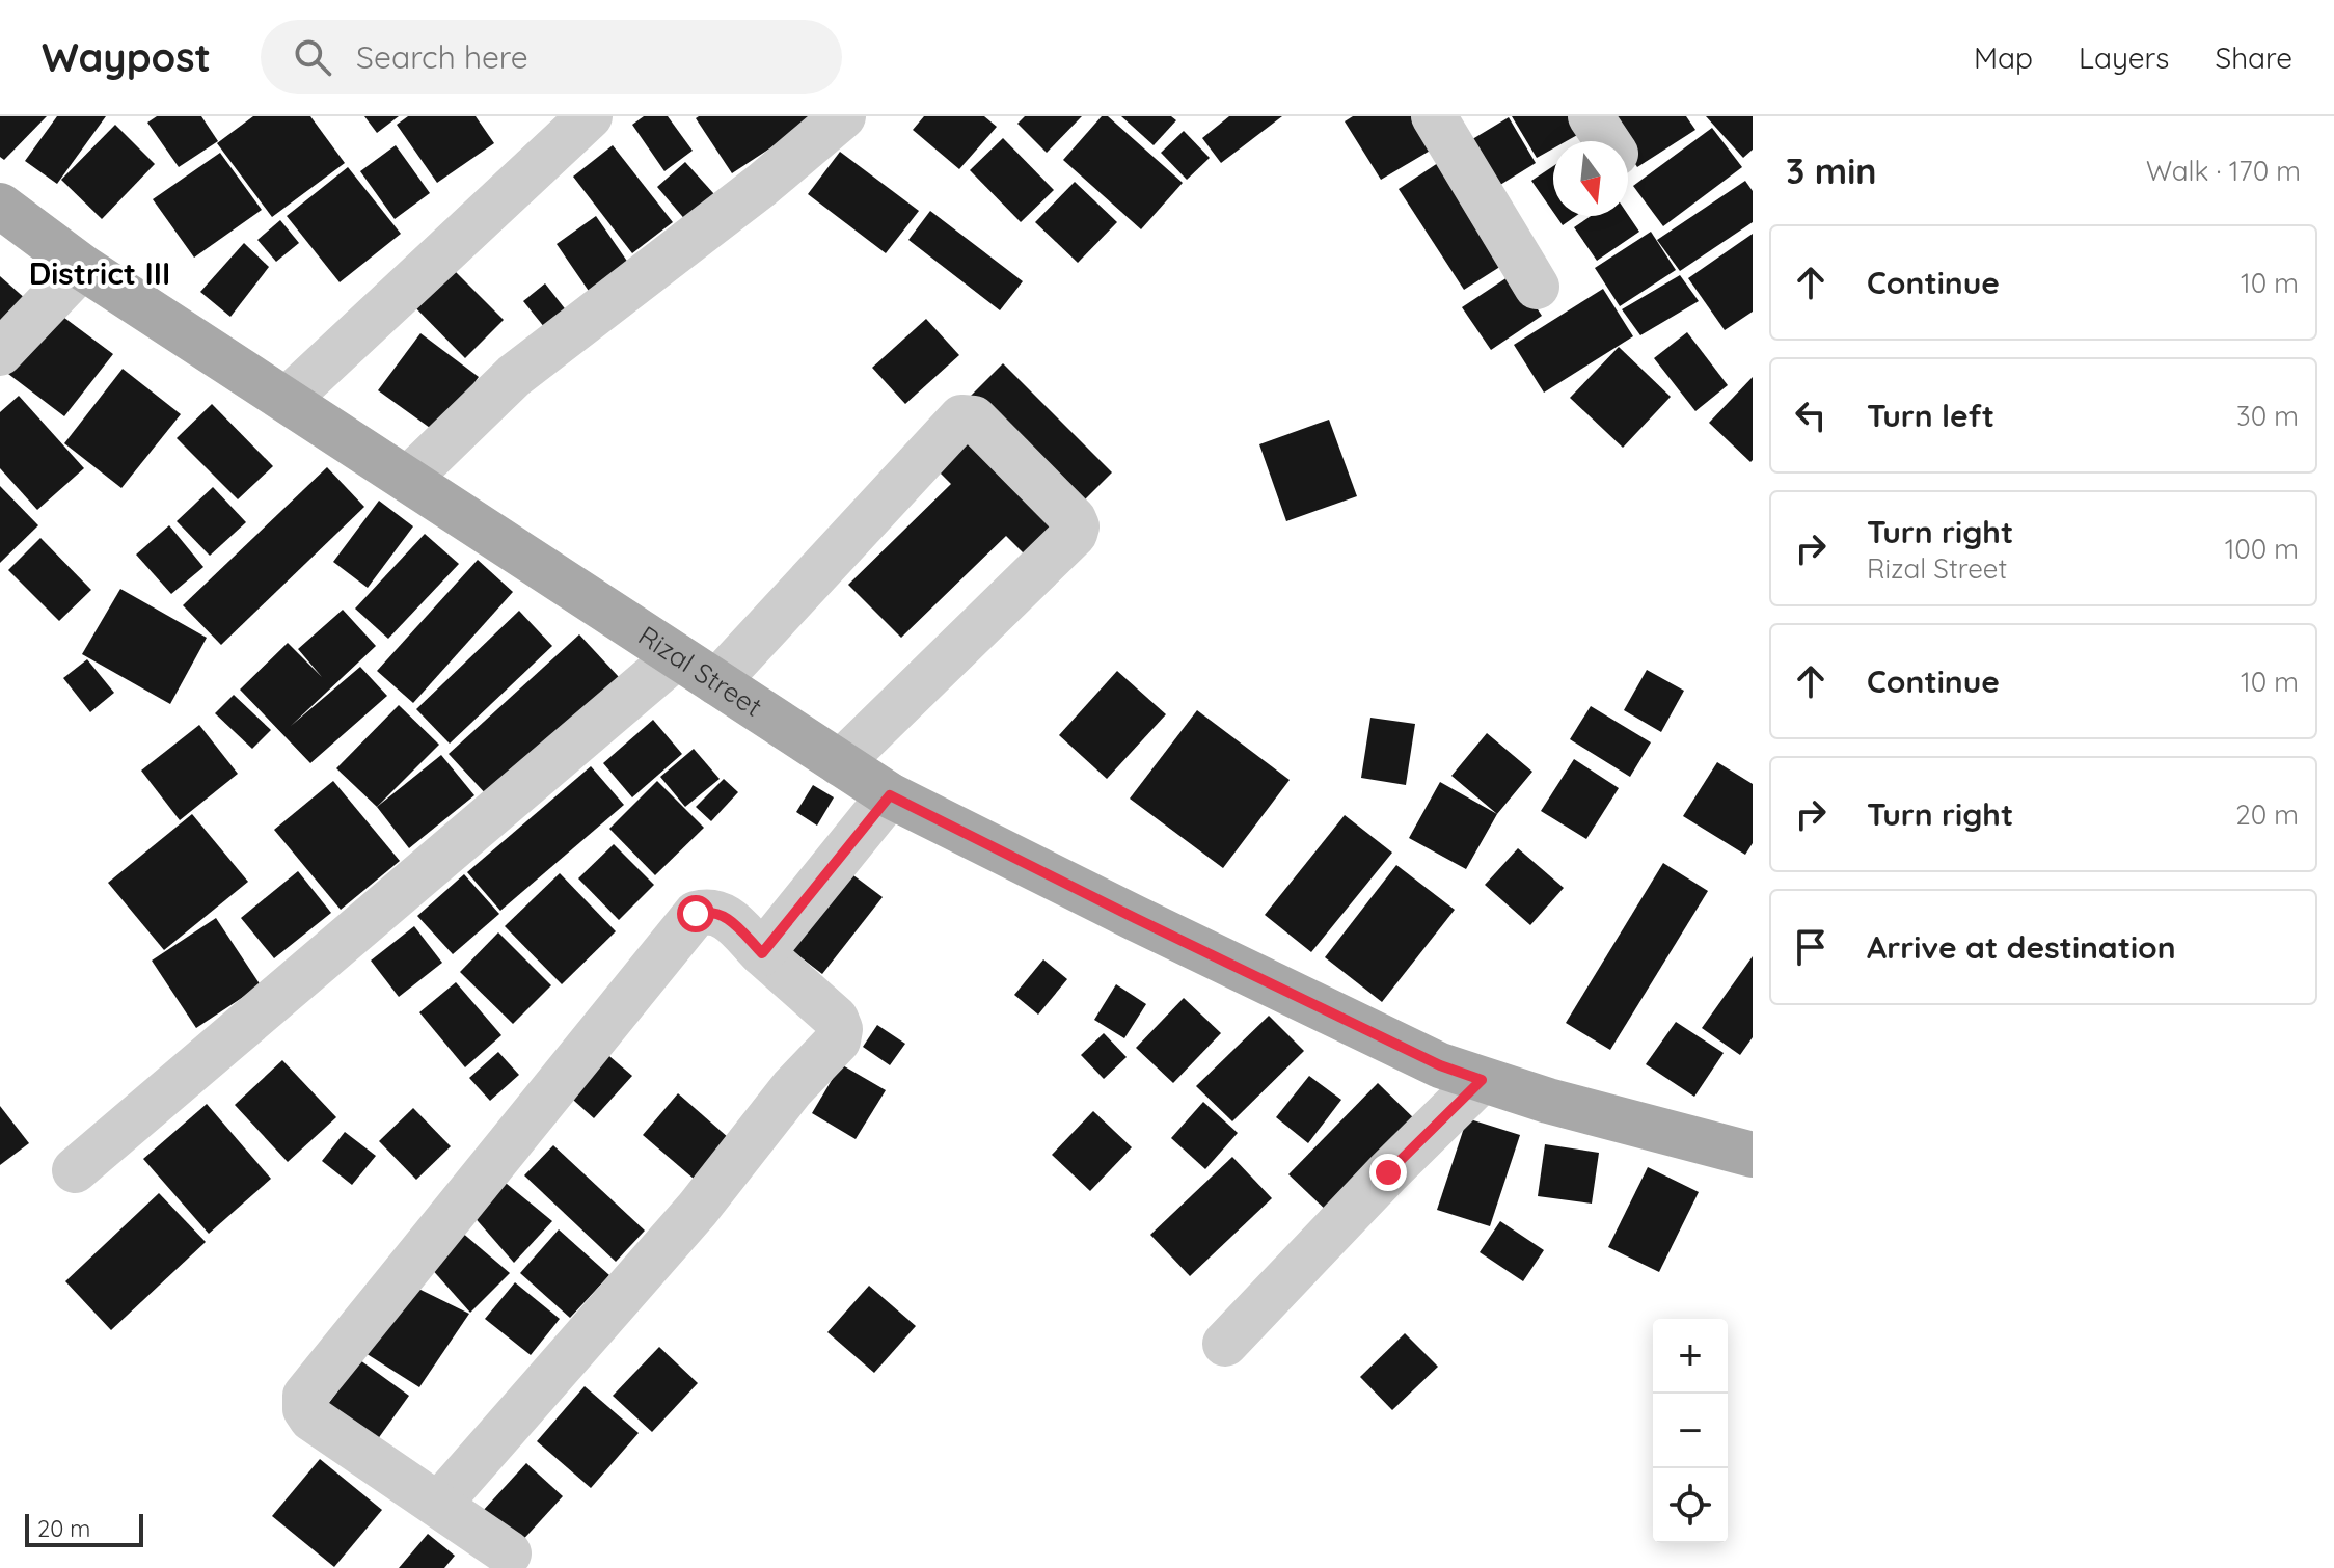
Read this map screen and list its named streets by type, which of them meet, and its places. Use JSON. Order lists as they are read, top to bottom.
{
  "streets": {
    "main road": ["Rizal Street"]
  },
  "districts": ["District III"],
  "scale_bar": "20 m",
  "north": "bottom",
  "page": {
    "header": "Waypost",
    "search": "Search here",
    "nav": ["Map", "Layers", "Share"],
    "heading": ["3 min", "Walk · 170 m"],
    "list": [
      ["Continue", "10 m"],
      ["Turn left", "30 m"],
      ["Turn right", "Rizal Street", "100 m"],
      ["Continue", "10 m"],
      ["Turn right", "20 m"],
      "Arrive at destination"
    ],
    "map_buttons": ["+", "−"],
    "scale": "20 m"
  }
}
